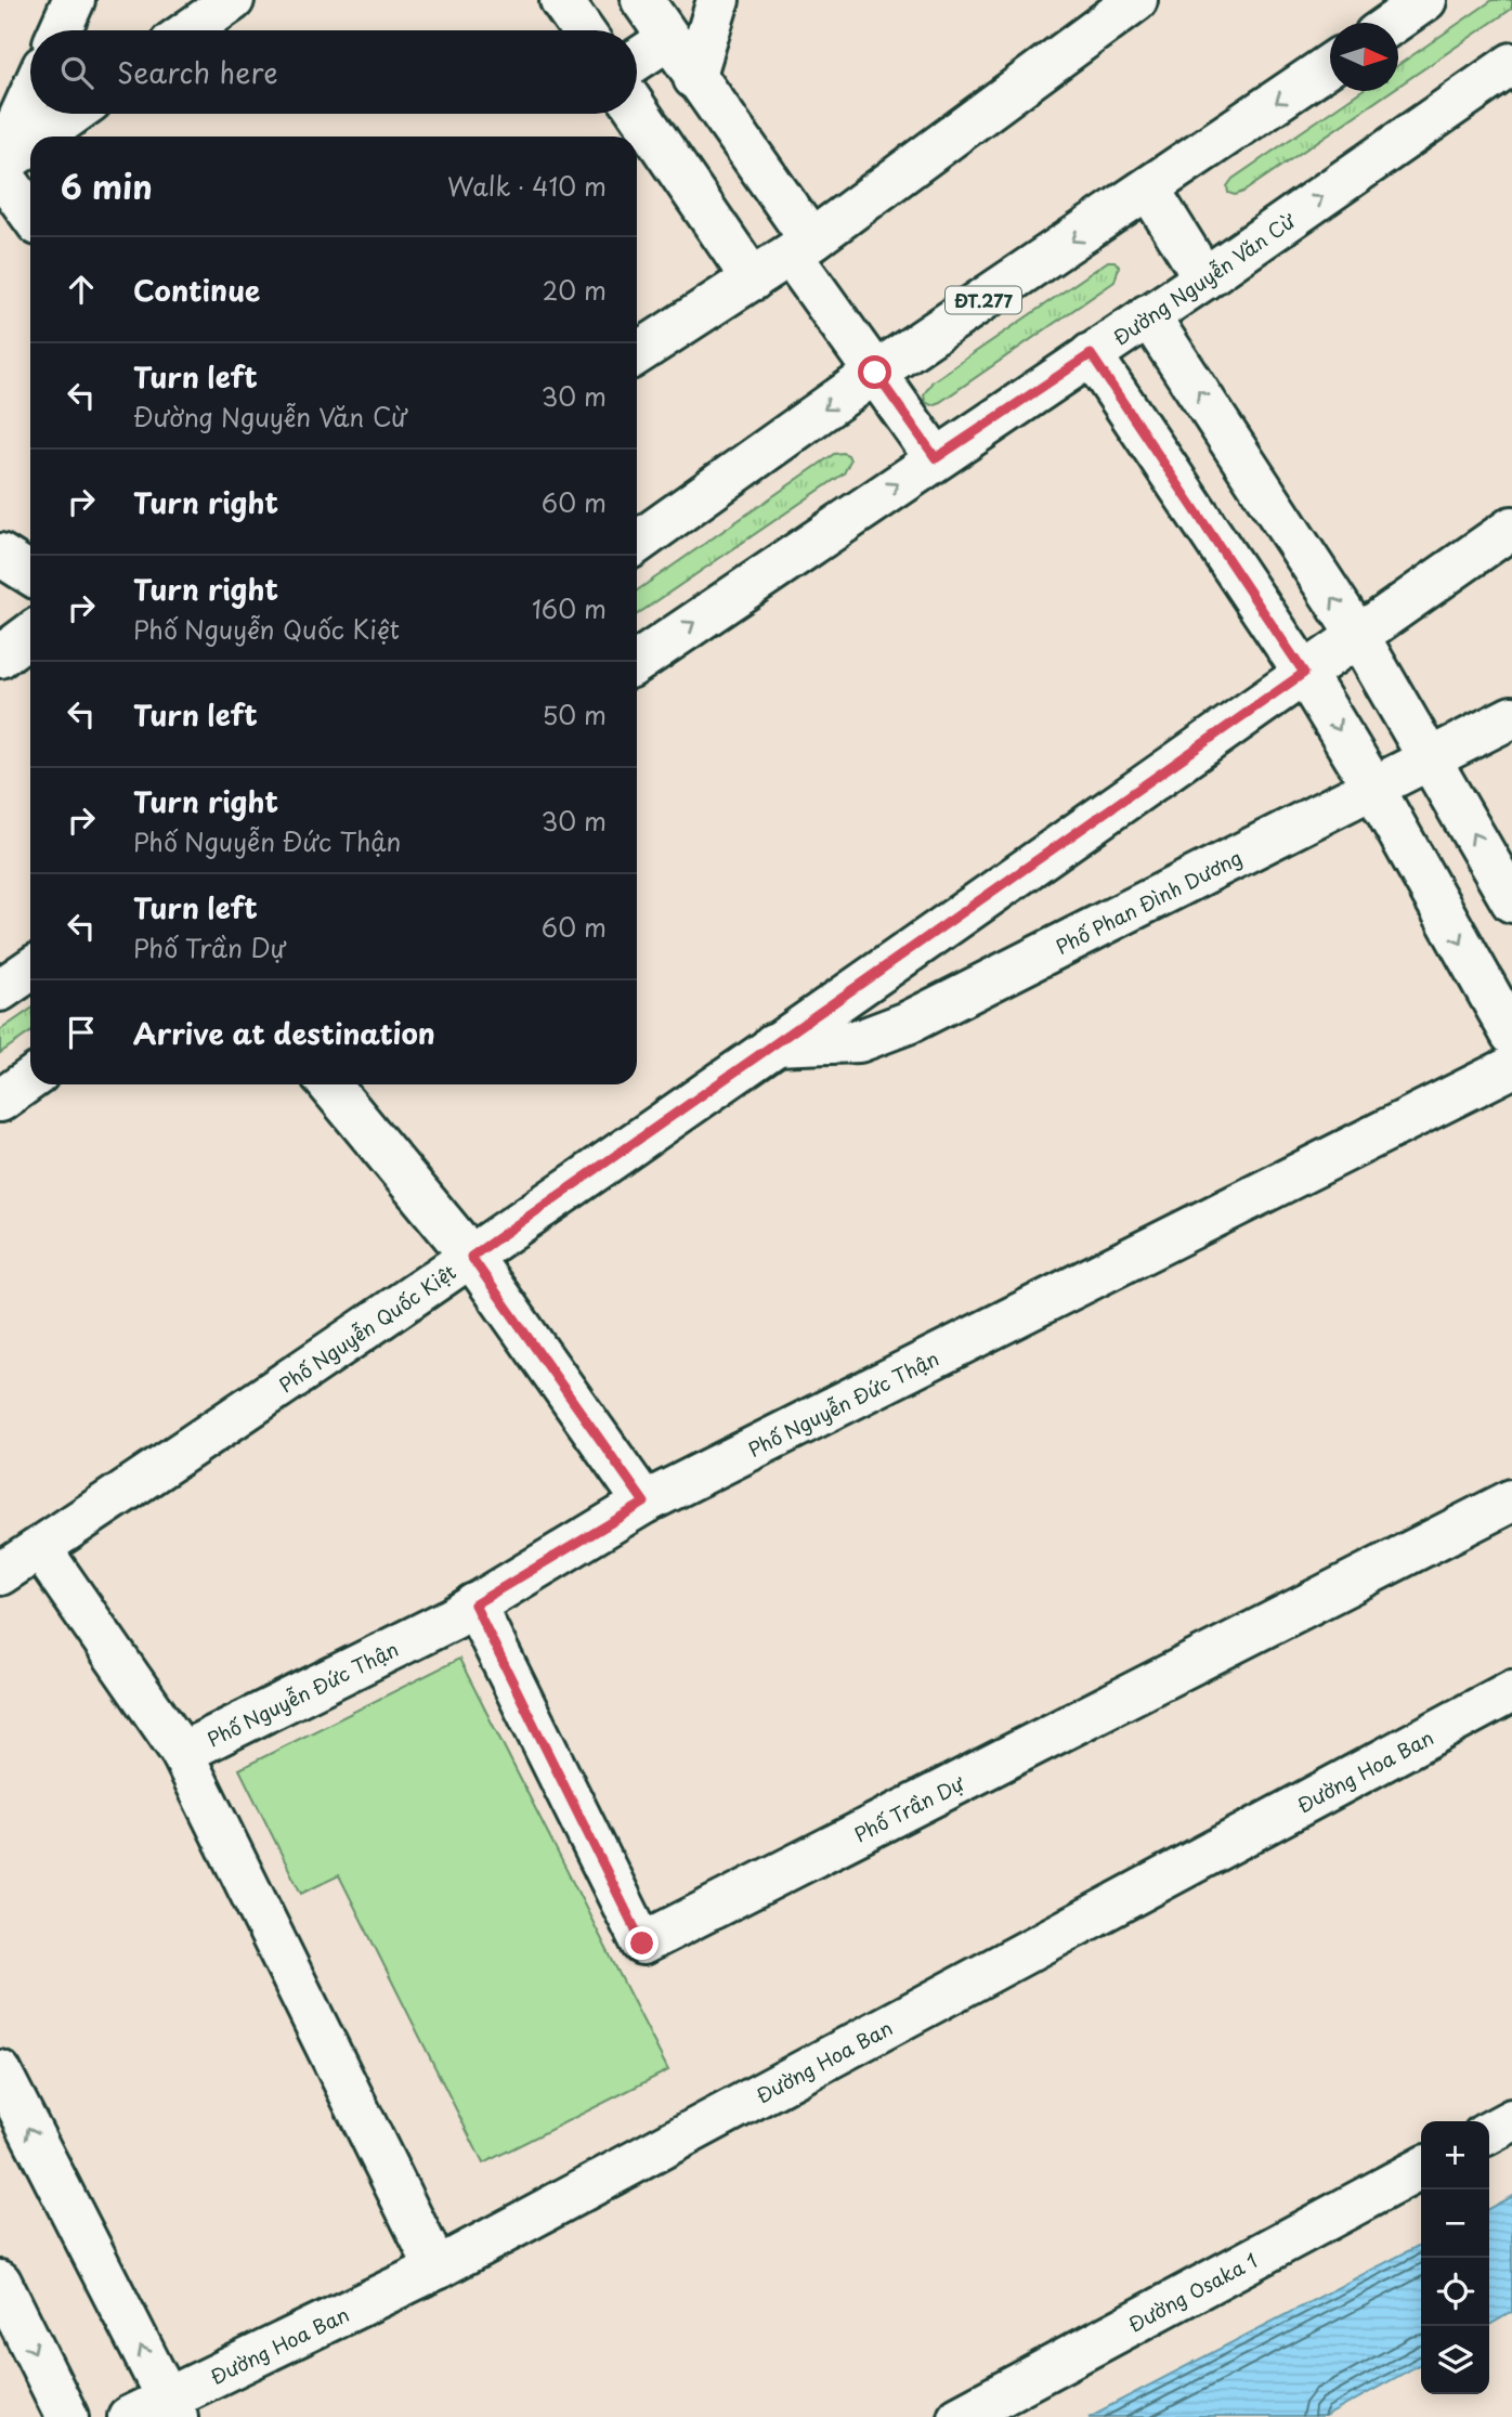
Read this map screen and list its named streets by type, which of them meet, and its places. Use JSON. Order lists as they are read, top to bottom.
{
  "streets": {
    "street": [
      "Đường Nguyễn Văn Cừ",
      "ĐT.277",
      "Phố Phan Đình Dương",
      "Phố Nguyễn Quốc Kiệt",
      "Phố Nguyễn Đức Thận",
      "Đường Hoa Ban",
      "Phố Trần Dự",
      "Đường Osaka 1"
    ]
  },
  "crossings": [
    ["Phố Phan Đình Dương", "Phố Nguyễn Quốc Kiệt"],
    ["Phố Nguyễn Đức Thận", "Phố Trần Dự"]
  ],
  "north": "right",
  "page": {
    "search": "Search here",
    "heading": ["6 min", "Walk · 410 m"],
    "list": [
      ["Continue", "20 m"],
      ["Turn left", "Đường Nguyễn Văn Cừ", "30 m"],
      ["Turn right", "60 m"],
      ["Turn right", "Phố Nguyễn Quốc Kiệt", "160 m"],
      ["Turn left", "50 m"],
      ["Turn right", "Phố Nguyễn Đức Thận", "30 m"],
      ["Turn left", "Phố Trần Dự", "60 m"],
      "Arrive at destination"
    ],
    "map_buttons": ["+", "−"]
  }
}
